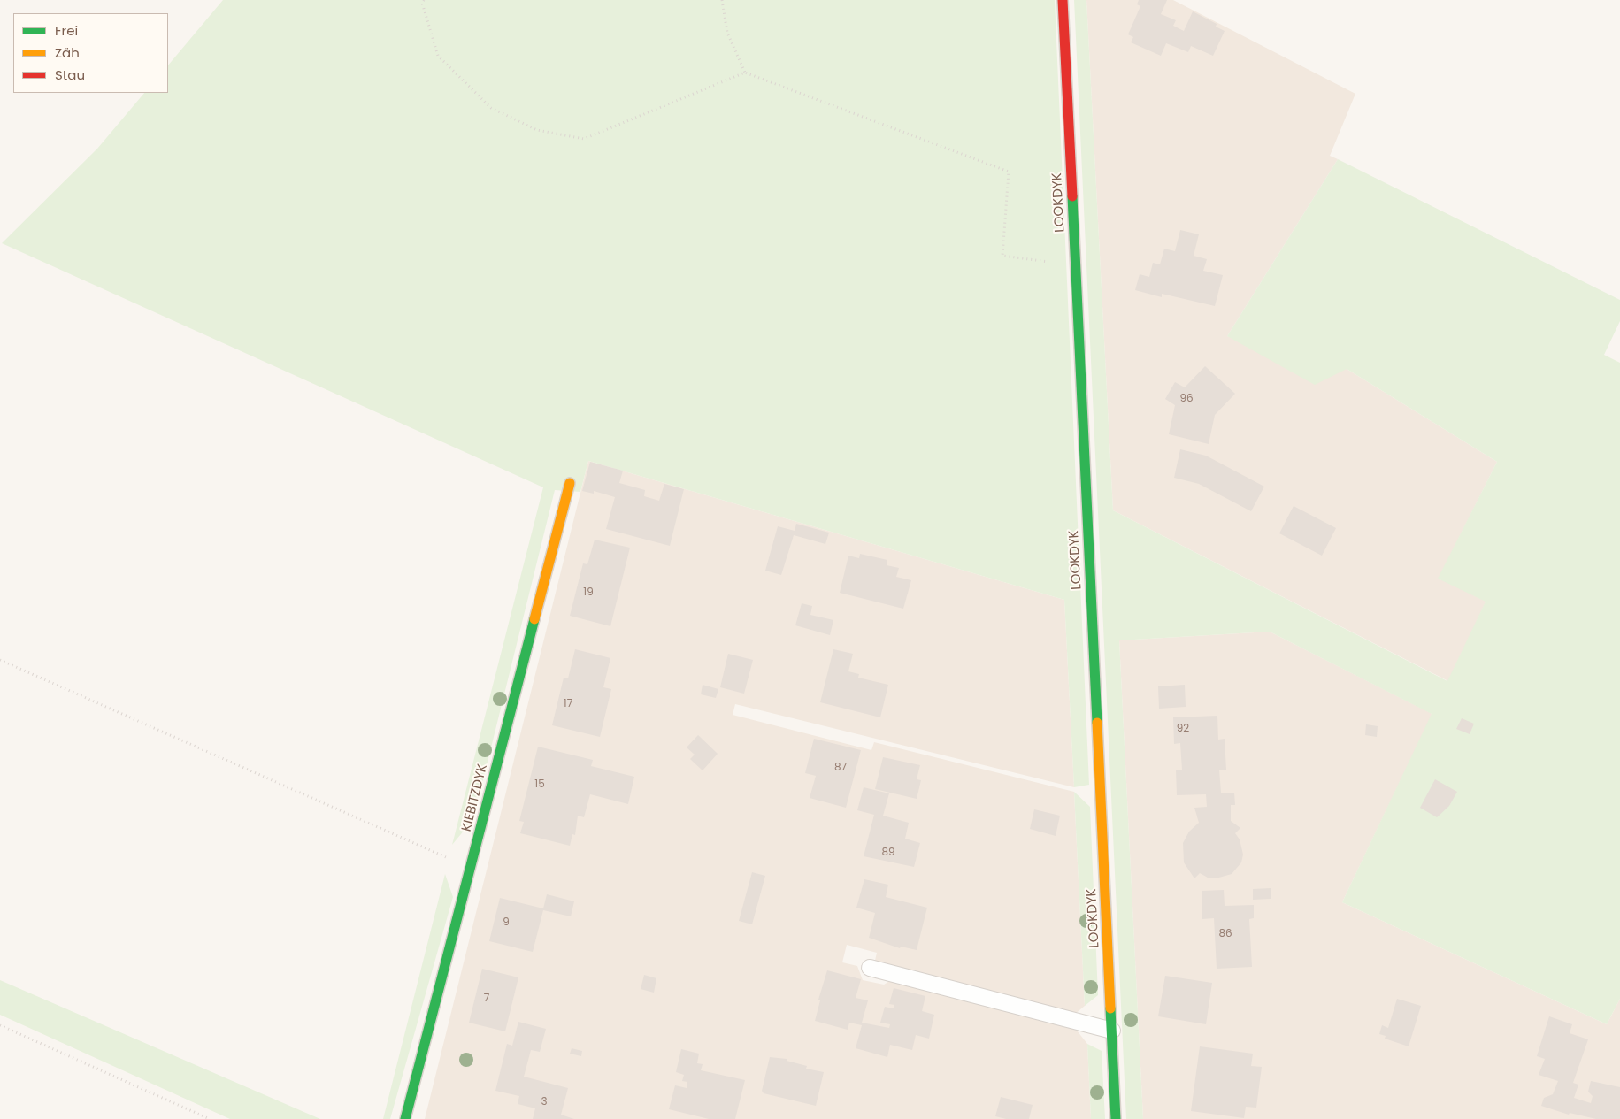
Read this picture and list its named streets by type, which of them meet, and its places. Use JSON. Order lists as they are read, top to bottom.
{
  "streets": {
    "street": ["LOOKDYK", "KIEBITZDYK"]
  },
  "house_numbers": [
    "96",
    "19",
    "17",
    "92",
    "87",
    "15",
    "89",
    "9",
    "86",
    "7",
    "3"
  ],
  "legend": ["Frei", "Zäh", "Stau"]
}
